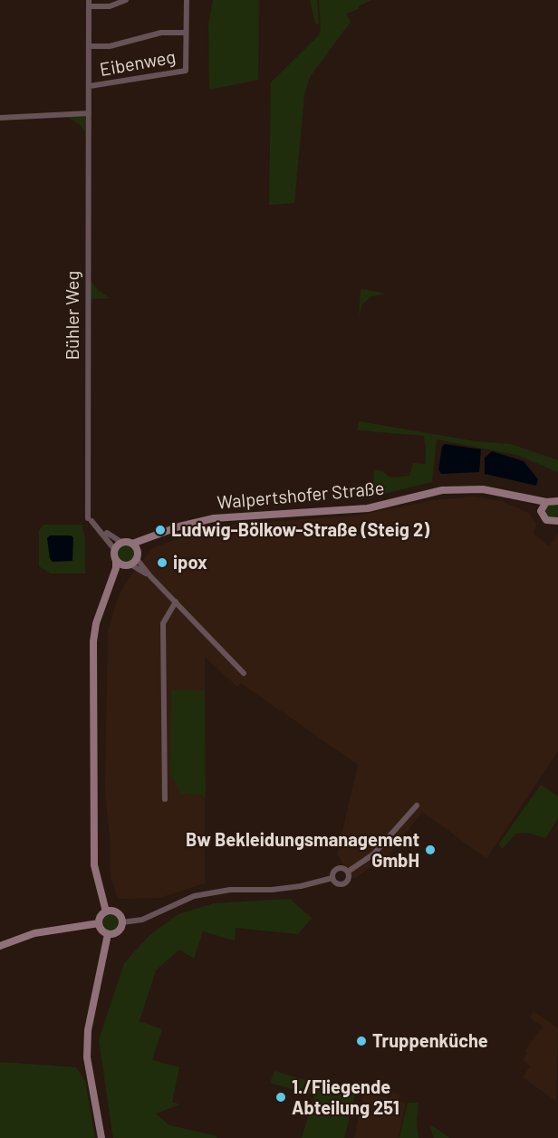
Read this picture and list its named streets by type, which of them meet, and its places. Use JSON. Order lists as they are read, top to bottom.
{
  "streets": {
    "street": ["Eibenweg", "Bühler Weg", "Walpertshofer Straße"]
  },
  "crossings": [
    ["Eibenweg", "Bühler Weg"]
  ],
  "places": [
    "Ludwig-Bölkow-Straße (Steig 2)",
    "ipox",
    "Bw Bekleidungsmanagement GmbH",
    "Truppenküche",
    "1./Fliegende Abteilung 251"
  ]
}
